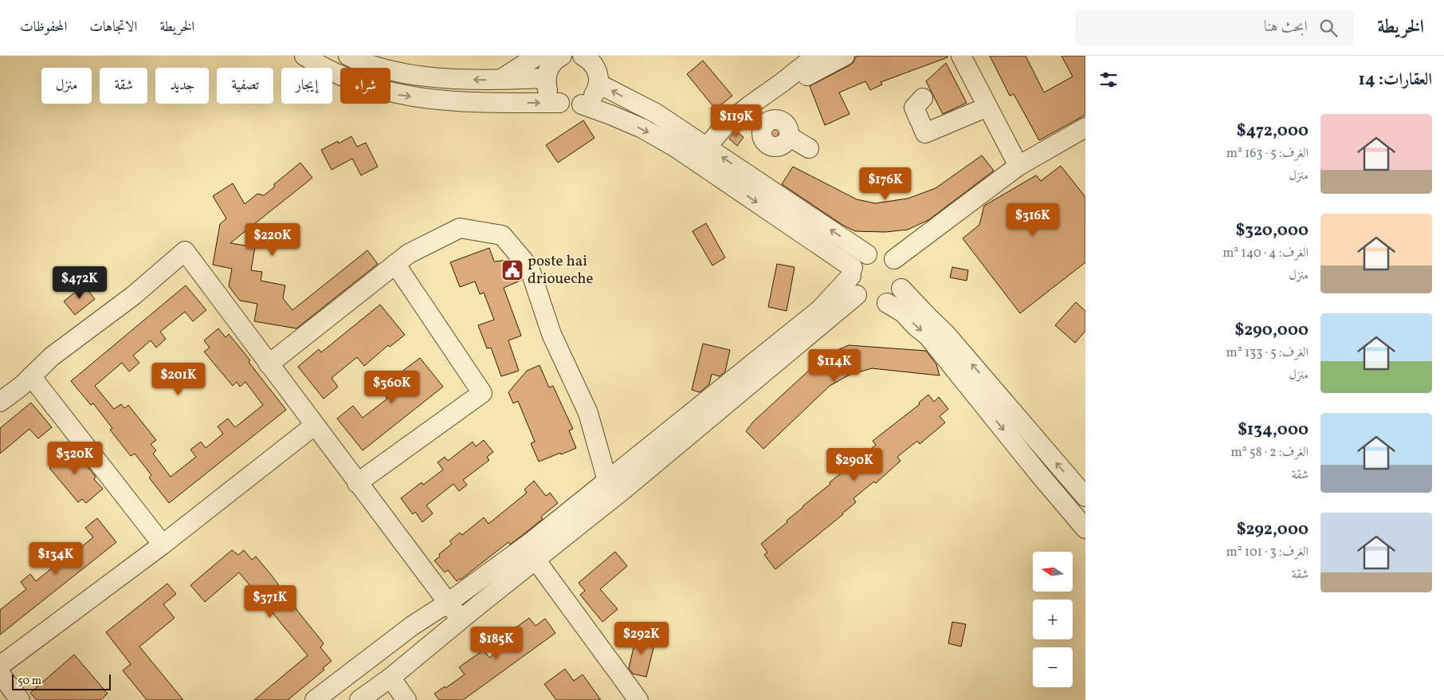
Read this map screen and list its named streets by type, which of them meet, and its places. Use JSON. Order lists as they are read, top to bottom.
{
  "places": {
    "public building": ["poste hai drioueche"]
  },
  "scale_bar": "50 m",
  "north": "left",
  "page": {
    "header": "الخريطة",
    "search": "ابحث هنا",
    "nav": ["الخريطة", "الاتجاهات", "المحفوظات"],
    "heading": "العقارات: 14",
    "chip": [
      "شراء",
      "إيجار",
      "تصفية",
      "جديد",
      "شقة",
      "منزل"
    ],
    "list": [
      {
        "name": "$472,000",
        "note": "الغرف: 5 · 163 m² · منزل"
      },
      {
        "name": "$320,000",
        "note": "الغرف: 4 · 140 m² · منزل"
      },
      {
        "name": "$290,000",
        "note": "الغرف: 5 · 133 m² · منزل"
      },
      {
        "name": "$134,000",
        "note": "الغرف: 2 · 58 m² · شقة"
      },
      {
        "name": "$292,000",
        "note": "الغرف: 3 · 101 m² · شقة"
      }
    ],
    "price": [
      "$119K",
      "$176K",
      "$316K",
      "$220K",
      "$472K",
      "$114K",
      "$201K",
      "$360K",
      "$320K",
      "$290K",
      "$134K",
      "$371K",
      "$292K",
      "$185K"
    ],
    "map_buttons": ["+", "−"],
    "scale": "50 m"
  }
}
